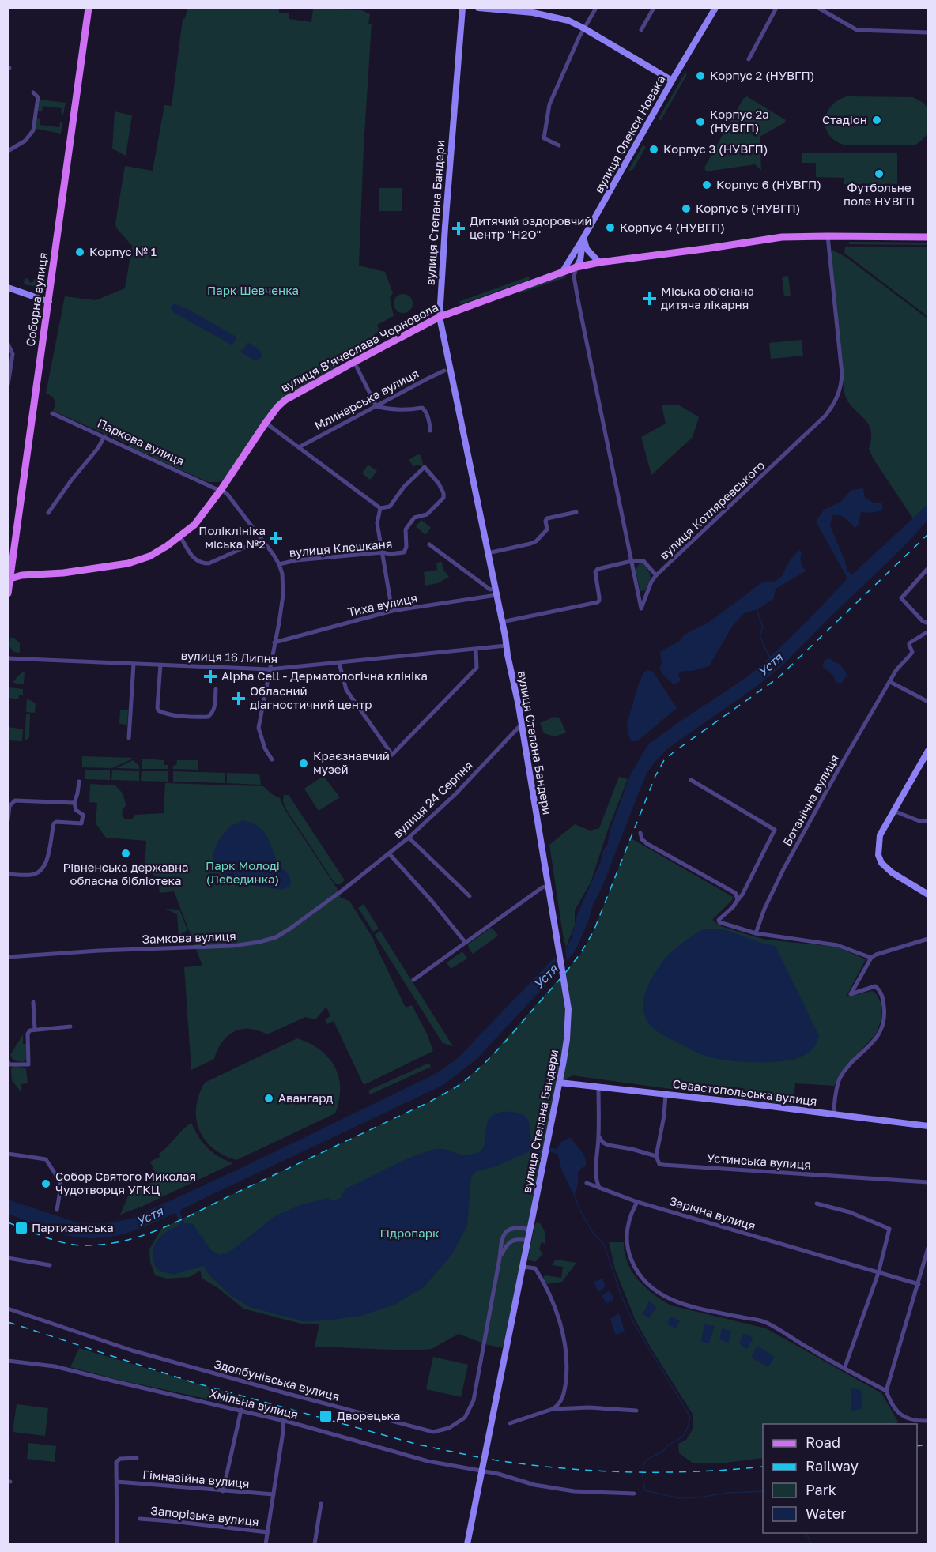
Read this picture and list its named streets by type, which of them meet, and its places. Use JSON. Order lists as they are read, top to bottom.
{
  "streets": {
    "main road": [
      "вулиця Олекси Новака",
      "вулиця Степана Бандери",
      "Соборна вулиця",
      "вулиця Вʼячеслава Чорновола",
      "Севастопольська вулиця"
    ],
    "street": [
      "Млинарська вулиця",
      "Паркова вулиця",
      "вулиця Котляревського",
      "вулиця Клешканя",
      "Тиха вулиця",
      "вулиця 16 Липня",
      "вулиця 24 Серпня",
      "Ботанічна вулиця",
      "Замкова вулиця",
      "Устинська вулиця",
      "Зарічна вулиця",
      "Здолбунівська вулиця",
      "Хмільна вулиця",
      "Гімназійна вулиця",
      "Запорізька вулиця"
    ]
  },
  "crossings": [
    ["вулиця Олекси Новака", "вулиця Вʼячеслава Чорновола"],
    ["вулиця Степана Бандери", "вулиця Вʼячеслава Чорновола"],
    ["вулиця Степана Бандери", "Тиха вулиця"],
    ["вулиця Степана Бандери", "вулиця 16 Липня"],
    ["вулиця Степана Бандери", "вулиця 24 Серпня"],
    ["вулиця Степана Бандери", "Севастопольська вулиця"],
    ["вулиця Степана Бандери", "Здолбунівська вулиця"],
    ["Соборна вулиця", "вулиця Вʼячеслава Чорновола"],
    ["вулиця Вʼячеслава Чорновола", "Паркова вулиця"],
    ["вулиця Вʼячеслава Чорновола", "вулиця Котляревського"],
    ["вулиця 24 Серпня", "Замкова вулиця"]
  ],
  "water": ["Устя"],
  "parks": ["Парк Шевченка", "Парк Молоді (Лебединка)", "Гідропарк"],
  "places": {
    "other": [
      "Корпус 2 (НУВГП)",
      "Стадіон",
      "Корпус 2а (НУВГП)",
      "Корпус 3 (НУВГП)",
      "Футбольне поле НУВГП",
      "Корпус 6 (НУВГП)",
      "Корпус 5 (НУВГП)",
      "Корпус 4 (НУВГП)",
      "Корпус № 1",
      "Краєзнавчий музей",
      "Рівненська державна обласна бібліотека",
      "Авангард",
      "Собор Святого Миколая Чудотворця УГКЦ"
    ],
    "health": [
      "Дитячий оздоровчий центр \"H2O\"",
      "Міська об'єнана дитяча лікарня",
      "Поліклініка міська №2",
      "Alpha Cell - Дерматологічна клініка",
      "Обласний діагностичний центр"
    ],
    "transit": ["Партизанська", "Дворецька"]
  },
  "legend": [
    "Road",
    "Railway",
    "Park",
    "Water"
  ]
}
